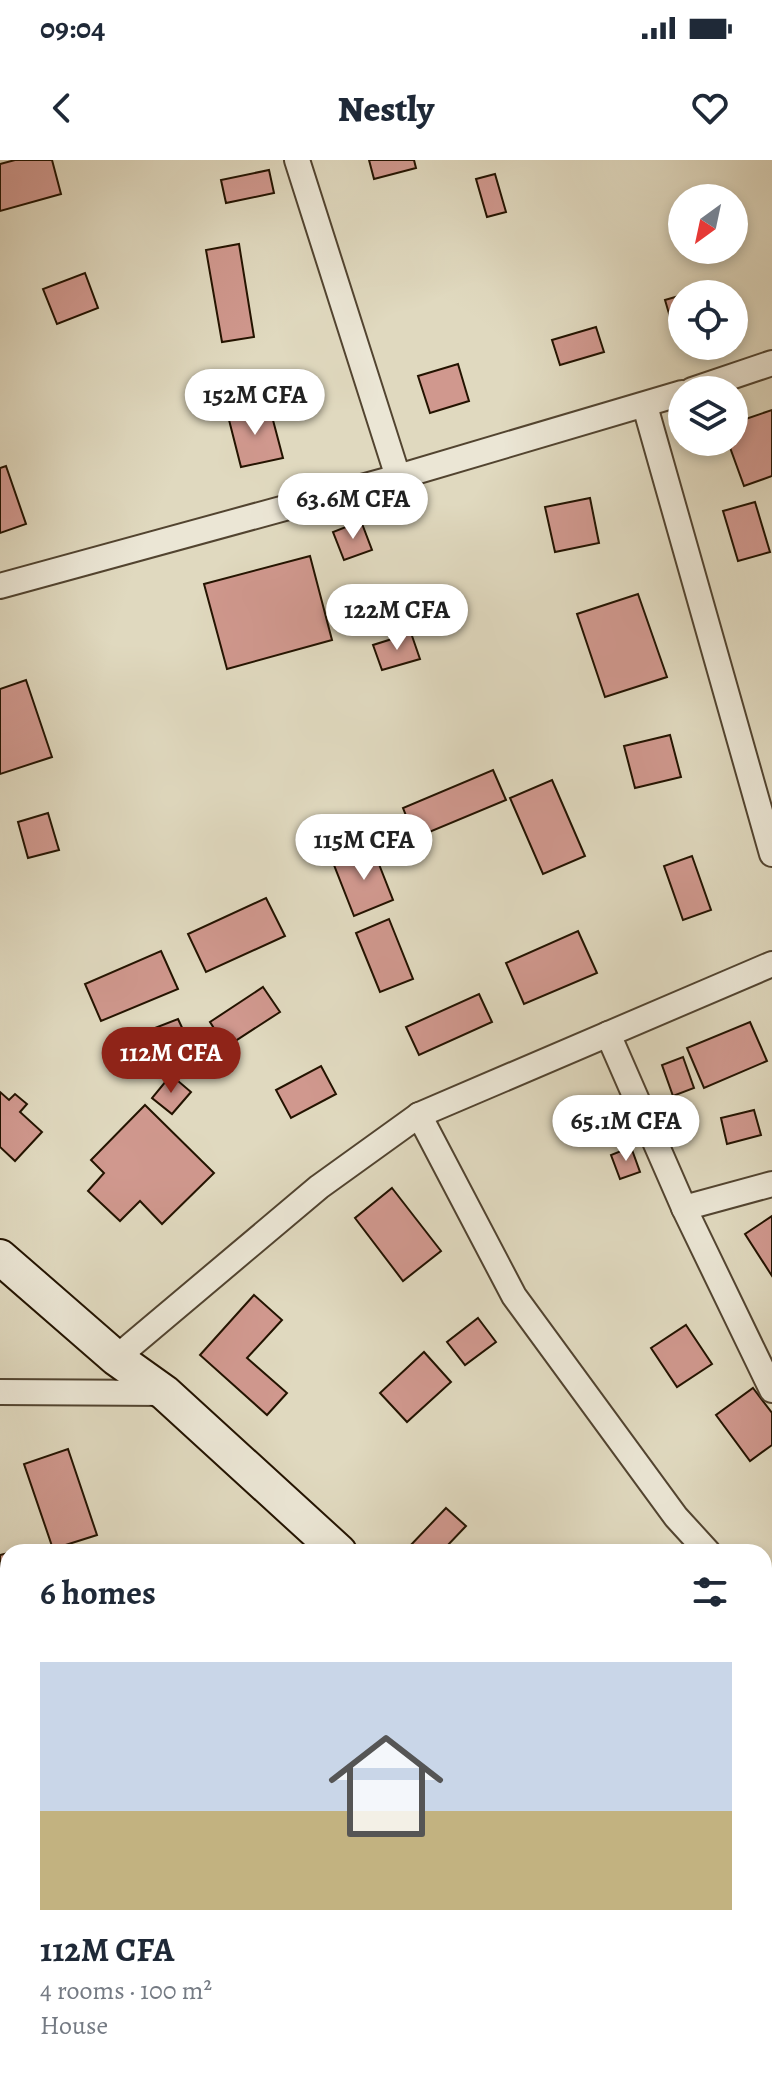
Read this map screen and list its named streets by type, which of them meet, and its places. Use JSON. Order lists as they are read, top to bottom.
{
  "north": "bottom left",
  "page": {
    "status": "09:04",
    "header": "Nestly",
    "price": [
      "152M CFA",
      "63.6M CFA",
      "122M CFA",
      "115M CFA",
      "112M CFA",
      "65.1M CFA"
    ],
    "heading": "6 homes",
    "list": [
      {
        "name": "112M CFA",
        "note": "4 rooms · 100 m² · House"
      }
    ]
  }
}
